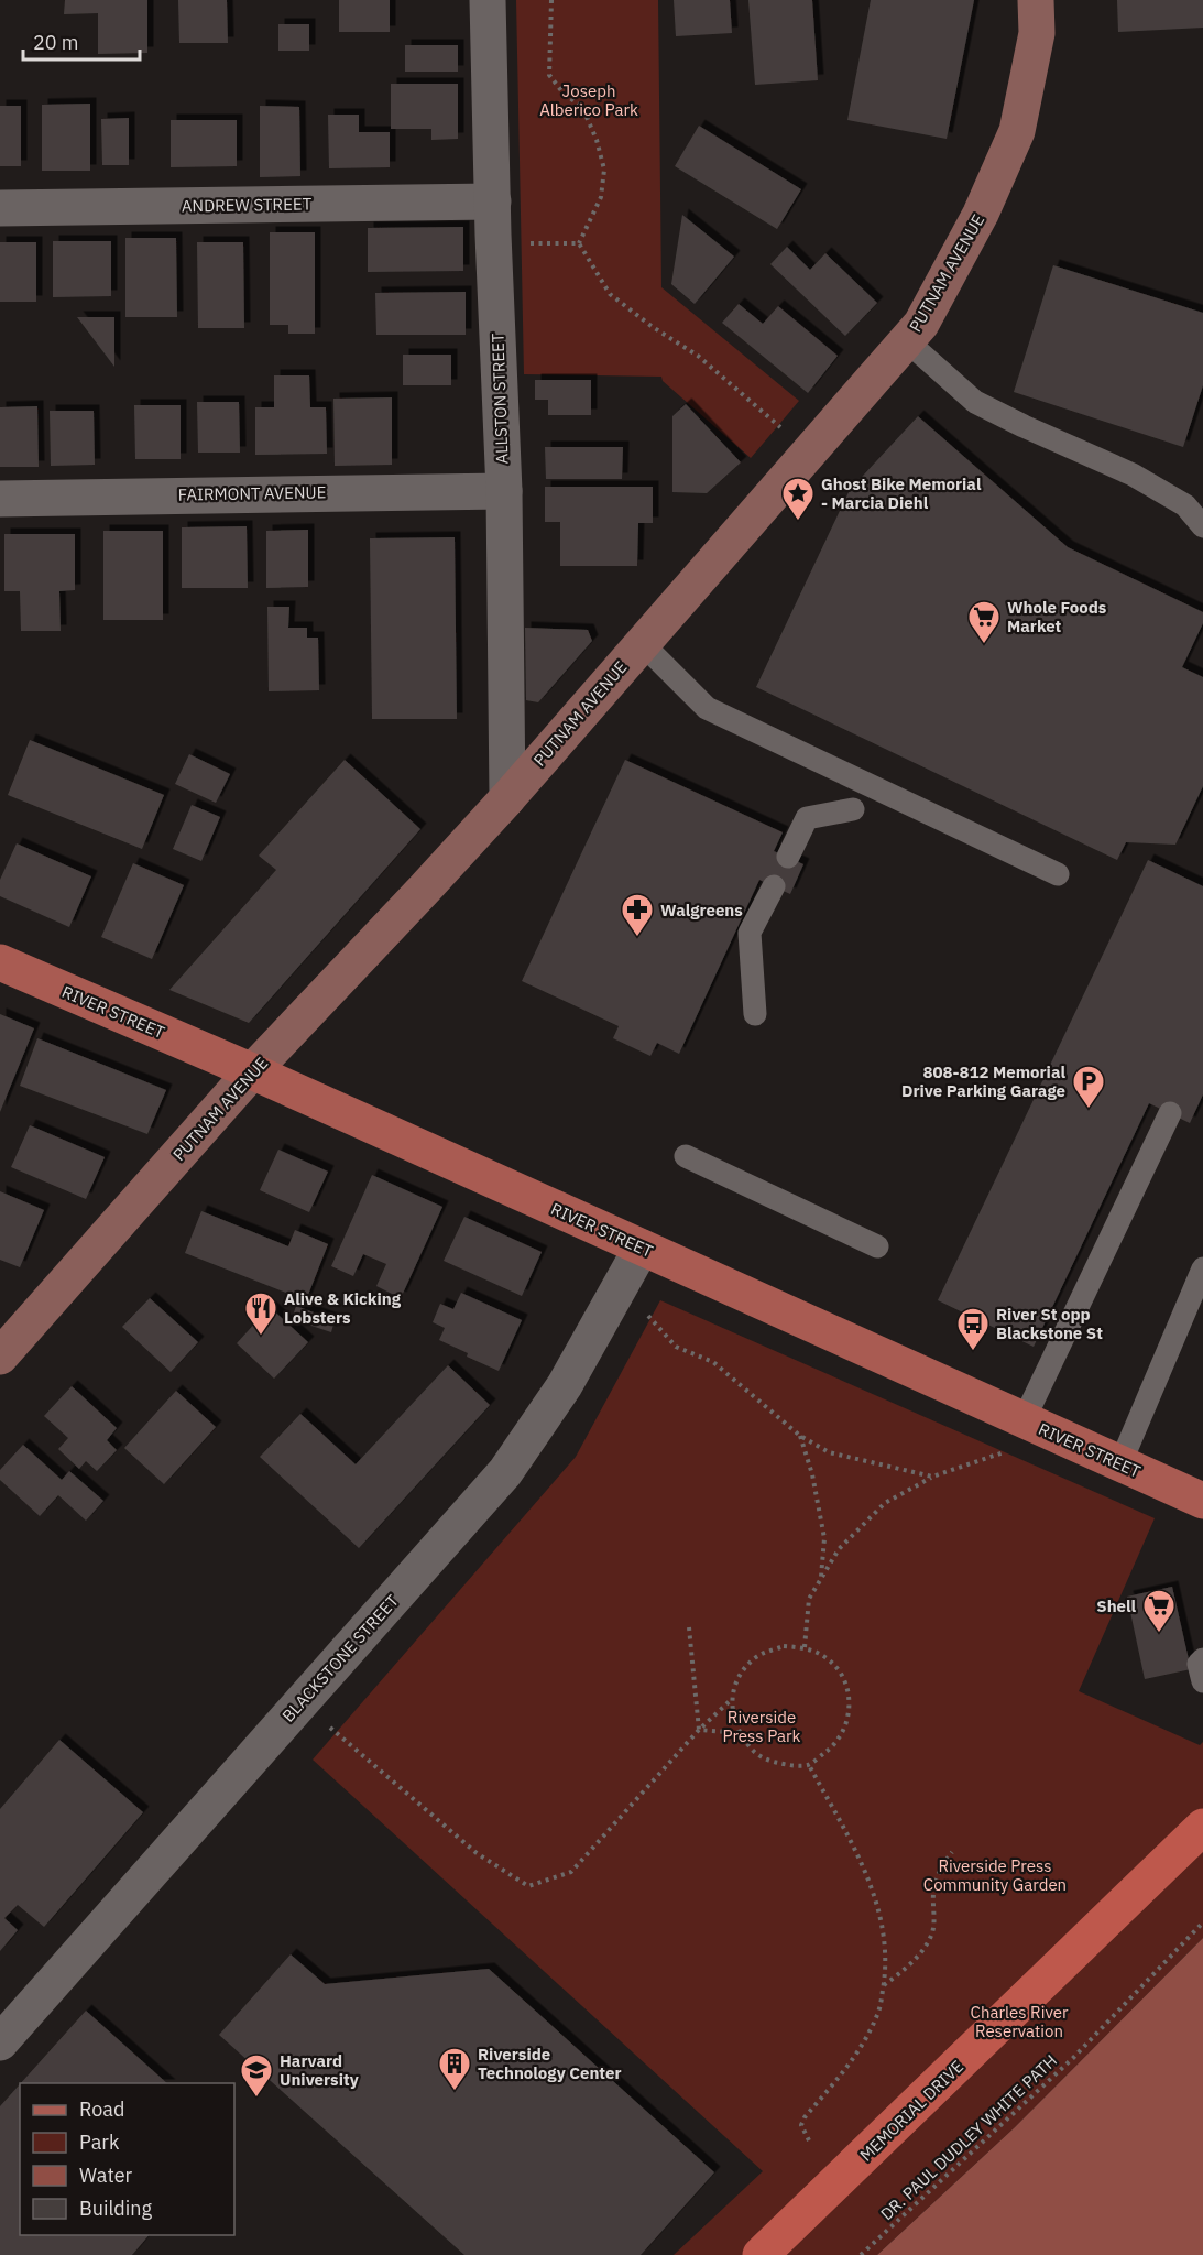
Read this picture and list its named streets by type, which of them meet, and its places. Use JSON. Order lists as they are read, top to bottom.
{
  "streets": {
    "highway": ["MEMORIAL DRIVE"],
    "main road": ["PUTNAM AVENUE", "RIVER STREET"],
    "street": [
      "ANDREW STREET",
      "ALLSTON STREET",
      "FAIRMONT AVENUE",
      "BLACKSTONE STREET"
    ],
    "path": ["DR. PAUL DUDLEY WHITE PATH"]
  },
  "crossings": [
    ["ANDREW STREET", "ALLSTON STREET"],
    ["PUTNAM AVENUE", "ALLSTON STREET"],
    ["PUTNAM AVENUE", "RIVER STREET"],
    ["ALLSTON STREET", "FAIRMONT AVENUE"],
    ["RIVER STREET", "BLACKSTONE STREET"]
  ],
  "parks": [
    "Joseph Alberico Park",
    "Riverside Press Park",
    "Riverside Press Community Garden",
    "Charles River Reservation"
  ],
  "places": {
    "place": ["Ghost Bike Memorial - Marcia Diehl"],
    "supermarket": ["Whole Foods Market", "Shell"],
    "pharmacy": ["Walgreens"],
    "parking": ["808-812 Memorial Drive Parking Garage"],
    "restaurant": ["Alive & Kicking Lobsters"],
    "bus stop": ["River St opp Blackstone St"],
    "building": ["Riverside Technology Center"],
    "school or university": ["Harvard University"]
  },
  "legend": [
    "Road",
    "Park",
    "Water",
    "Building"
  ],
  "scale_bar": "20 m"
}
